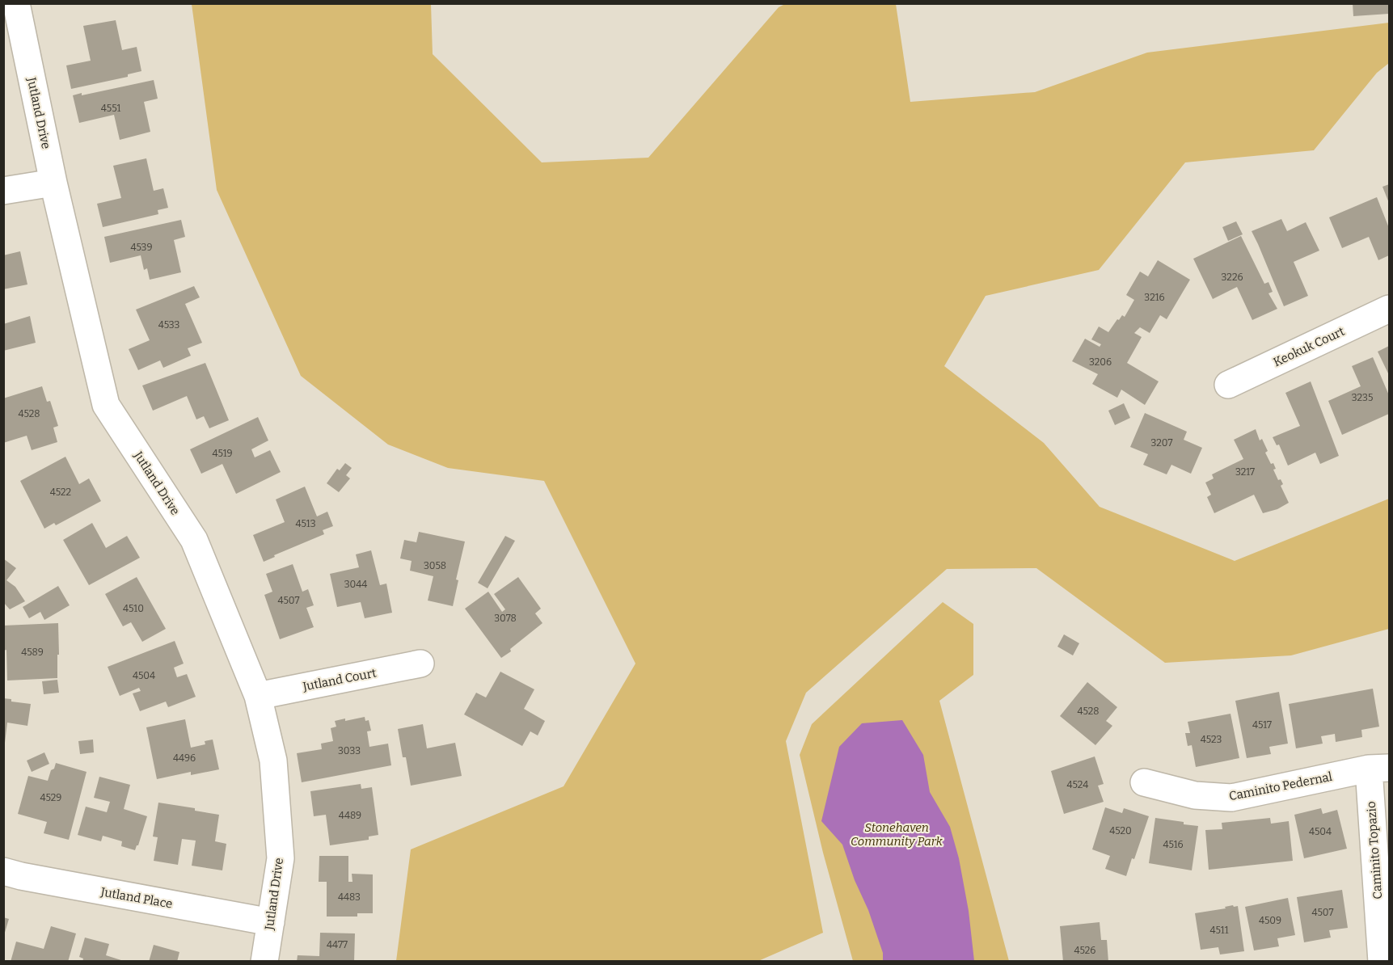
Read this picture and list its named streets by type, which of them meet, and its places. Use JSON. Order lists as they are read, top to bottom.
{
  "streets": {
    "street": [
      "Jutland Drive",
      "Keokuk Court",
      "Jutland Court",
      "Caminito Pedernal",
      "Caminito Topazio",
      "Jutland Place"
    ]
  },
  "crossings": [
    ["Jutland Drive", "Jutland Court"],
    ["Jutland Drive", "Jutland Place"],
    ["Caminito Pedernal", "Caminito Topazio"]
  ],
  "parks": ["Stonehaven Community Park"],
  "house_numbers": [
    "4551",
    "4539",
    "3226",
    "3216",
    "4533",
    "3206",
    "3235",
    "4528",
    "3207",
    "4519",
    "3217",
    "4522",
    "4513",
    "3058",
    "3044",
    "4507",
    "4510",
    "3078",
    "4589",
    "4504",
    "4528",
    "4517",
    "4523",
    "3033",
    "4496",
    "4524",
    "4529",
    "4489",
    "4520",
    "4504",
    "4516",
    "4483",
    "4507",
    "4509",
    "4511",
    "4477",
    "4526"
  ]
}
